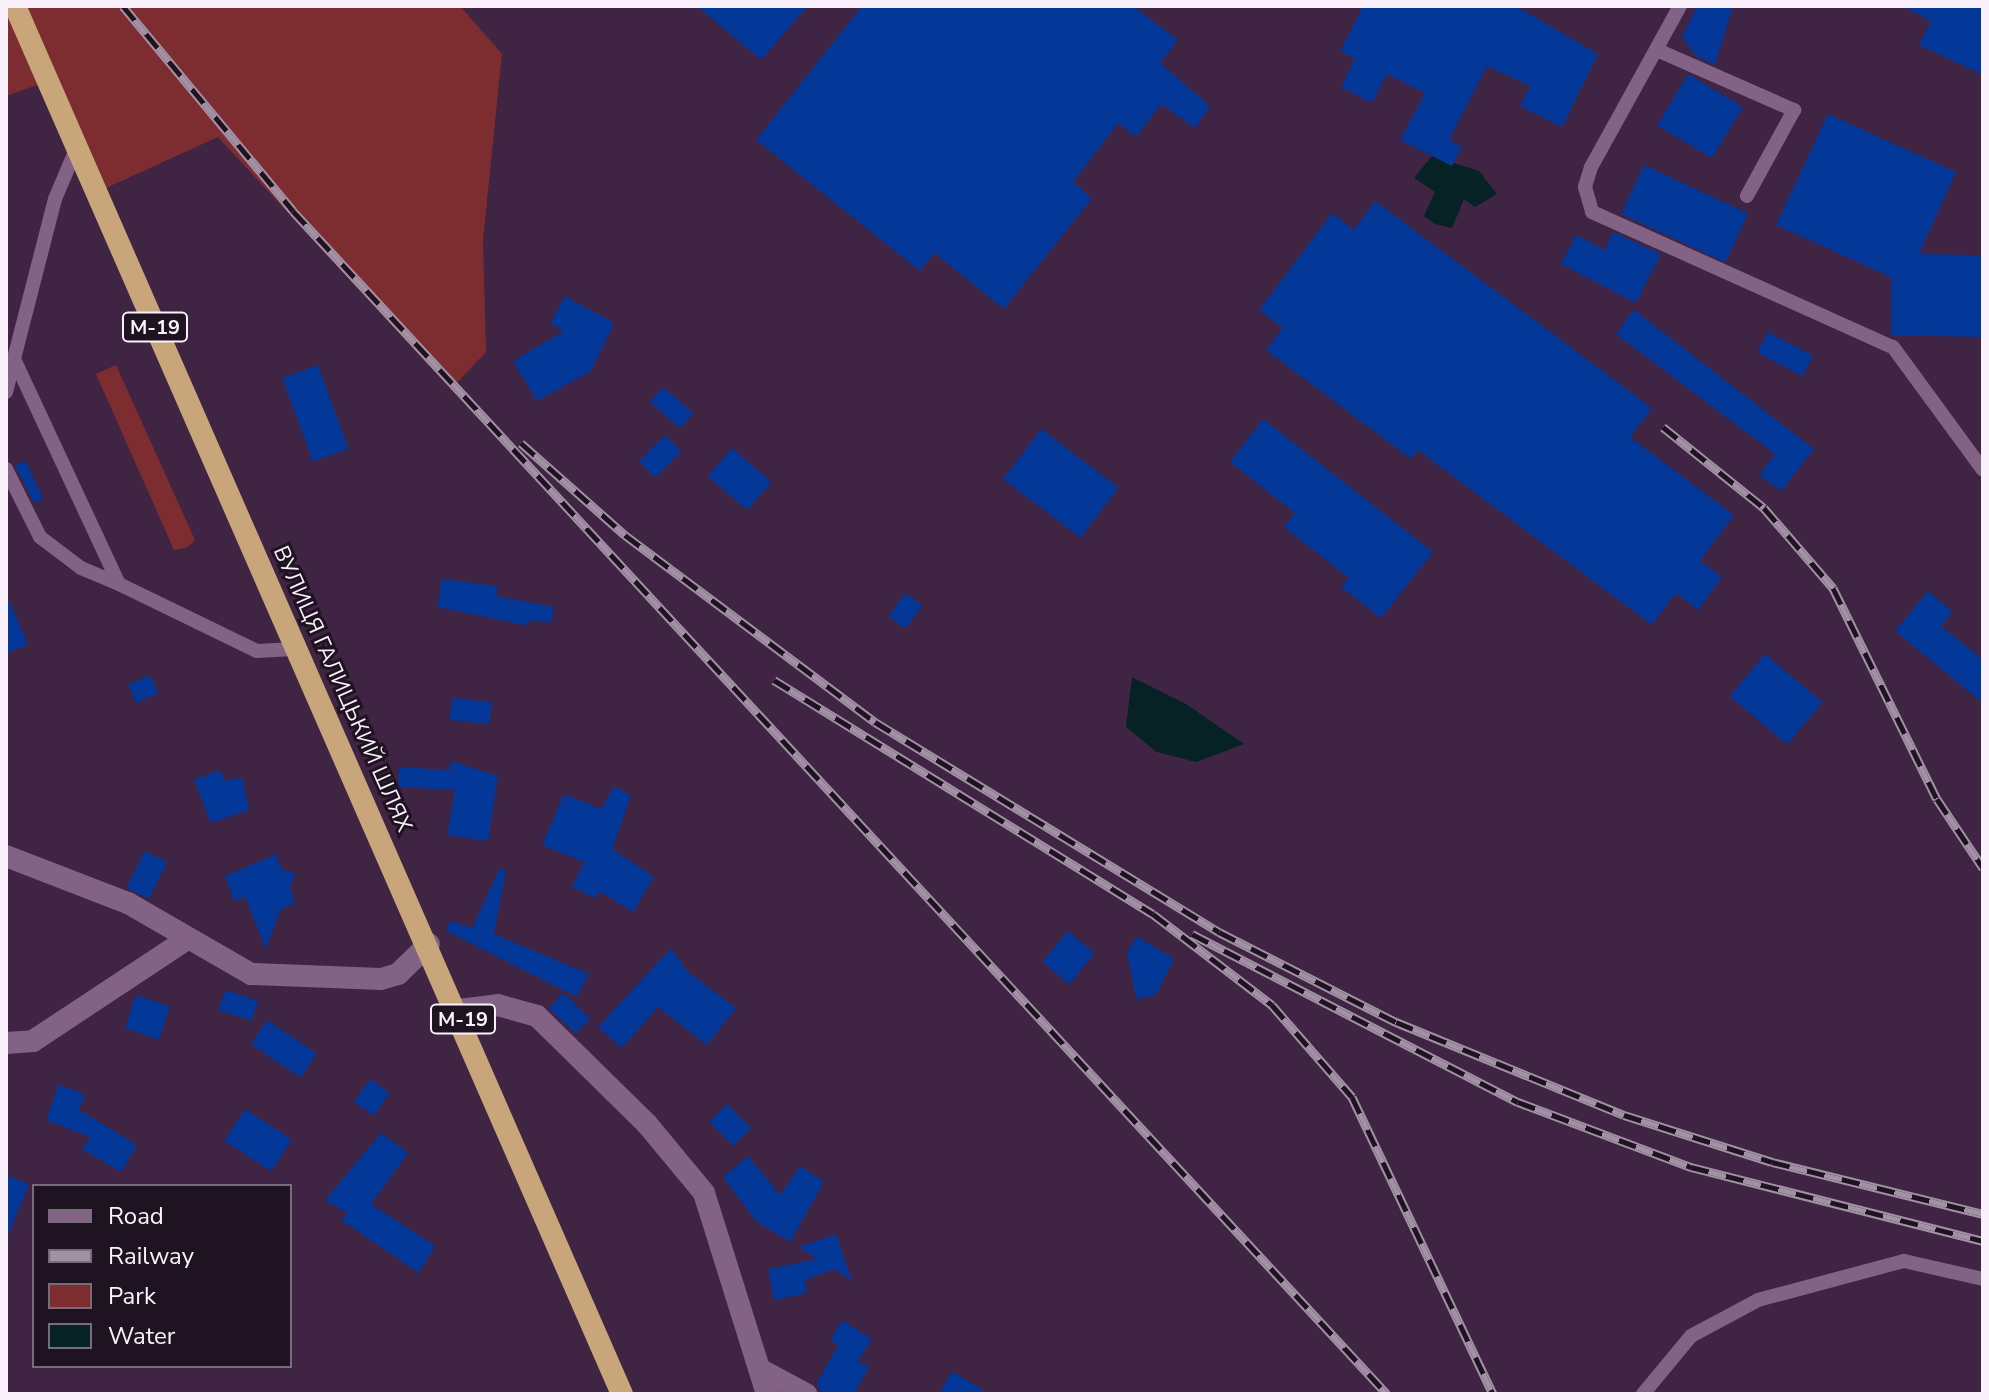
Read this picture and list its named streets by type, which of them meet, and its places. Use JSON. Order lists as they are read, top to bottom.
{
  "streets": {
    "highway": ["М-19", "ВУЛИЦЯ ГАЛИЦЬКИЙ ШЛЯХ"]
  },
  "legend": [
    "Road",
    "Railway",
    "Park",
    "Water"
  ]
}
